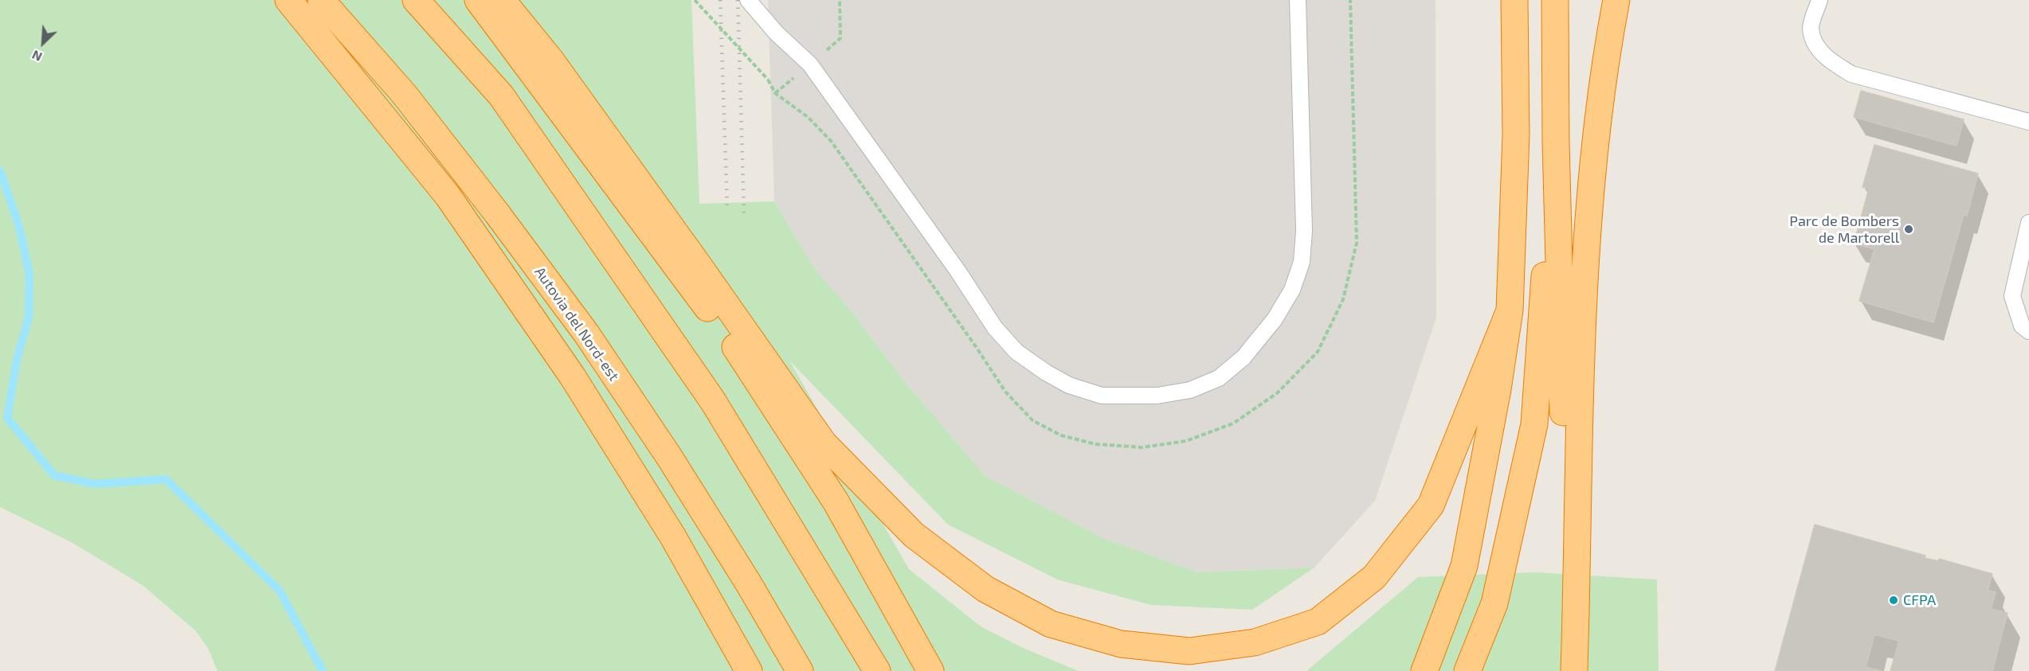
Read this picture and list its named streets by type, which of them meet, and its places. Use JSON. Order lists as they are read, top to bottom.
{
  "streets": {
    "highway": ["Autovia del Nord-est"]
  },
  "places": ["Parc de Bombers de Martorell", "CFPA"],
  "north": "bottom left"
}
